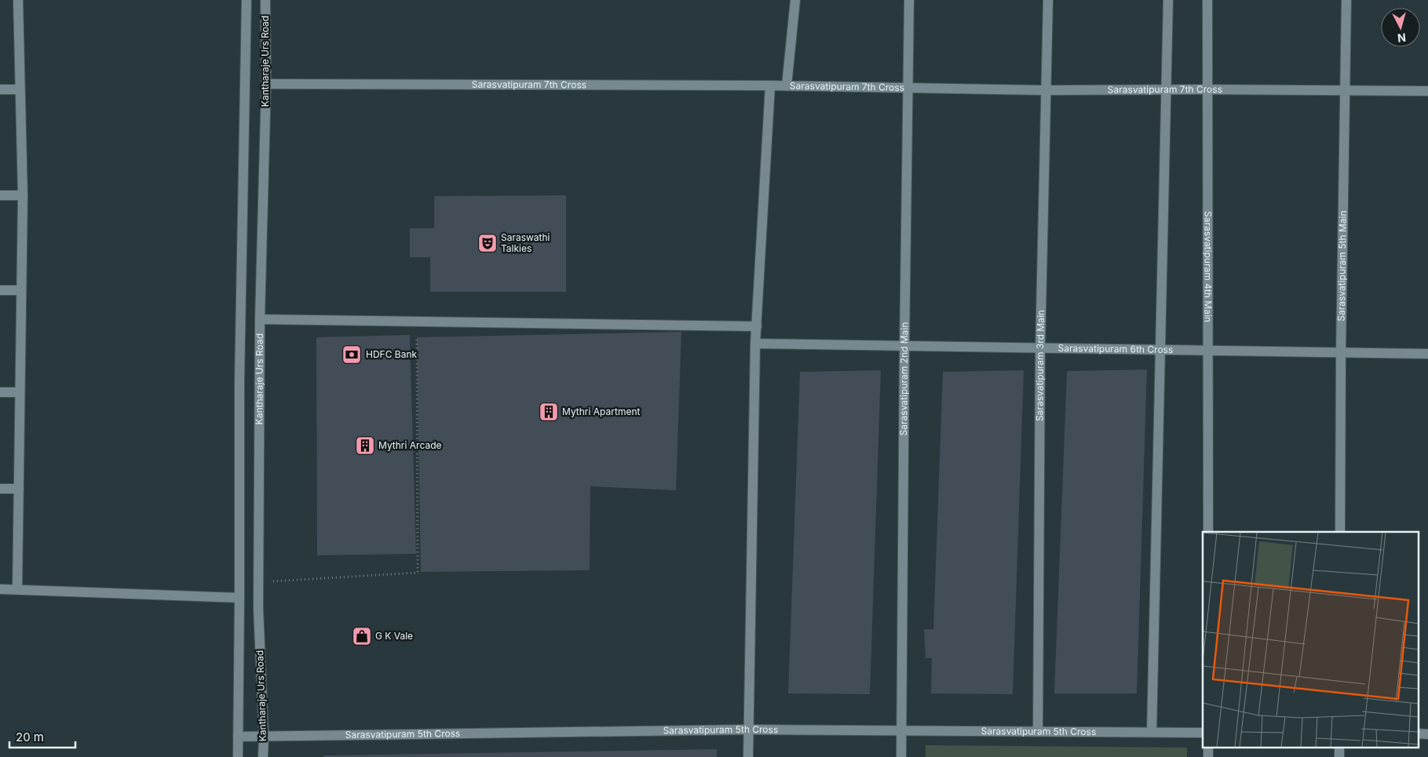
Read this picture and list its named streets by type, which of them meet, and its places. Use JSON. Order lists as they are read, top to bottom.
{
  "streets": {
    "street": [
      "Kantharaje Urs Road",
      "Sarasvatipuram 7th Cross",
      "Sarasvatipuram 4th Main",
      "Sarasvatipuram 5th Main",
      "Sarasvatipuram 6th Cross",
      "Sarasvatipuram 3rd Main",
      "Sarasvatipuram 2nd Main",
      "Sarasvatipuram 5th Cross"
    ]
  },
  "crossings": [
    ["Kantharaje Urs Road", "Sarasvatipuram 7th Cross"],
    ["Kantharaje Urs Road", "Sarasvatipuram 5th Cross"],
    ["Sarasvatipuram 7th Cross", "Sarasvatipuram 4th Main"],
    ["Sarasvatipuram 7th Cross", "Sarasvatipuram 5th Main"],
    ["Sarasvatipuram 7th Cross", "Sarasvatipuram 3rd Main"],
    ["Sarasvatipuram 7th Cross", "Sarasvatipuram 2nd Main"],
    ["Sarasvatipuram 4th Main", "Sarasvatipuram 6th Cross"],
    ["Sarasvatipuram 5th Main", "Sarasvatipuram 6th Cross"],
    ["Sarasvatipuram 6th Cross", "Sarasvatipuram 3rd Main"],
    ["Sarasvatipuram 6th Cross", "Sarasvatipuram 2nd Main"],
    ["Sarasvatipuram 3rd Main", "Sarasvatipuram 5th Cross"],
    ["Sarasvatipuram 2nd Main", "Sarasvatipuram 5th Cross"]
  ],
  "places": {
    "theatre": ["Saraswathi Talkies"],
    "bank": ["HDFC Bank"],
    "building": ["Mythri Apartment", "Mythri Arcade"],
    "shop": ["G K Vale"]
  },
  "scale_bar": "20 m",
  "north": "bottom"
}
